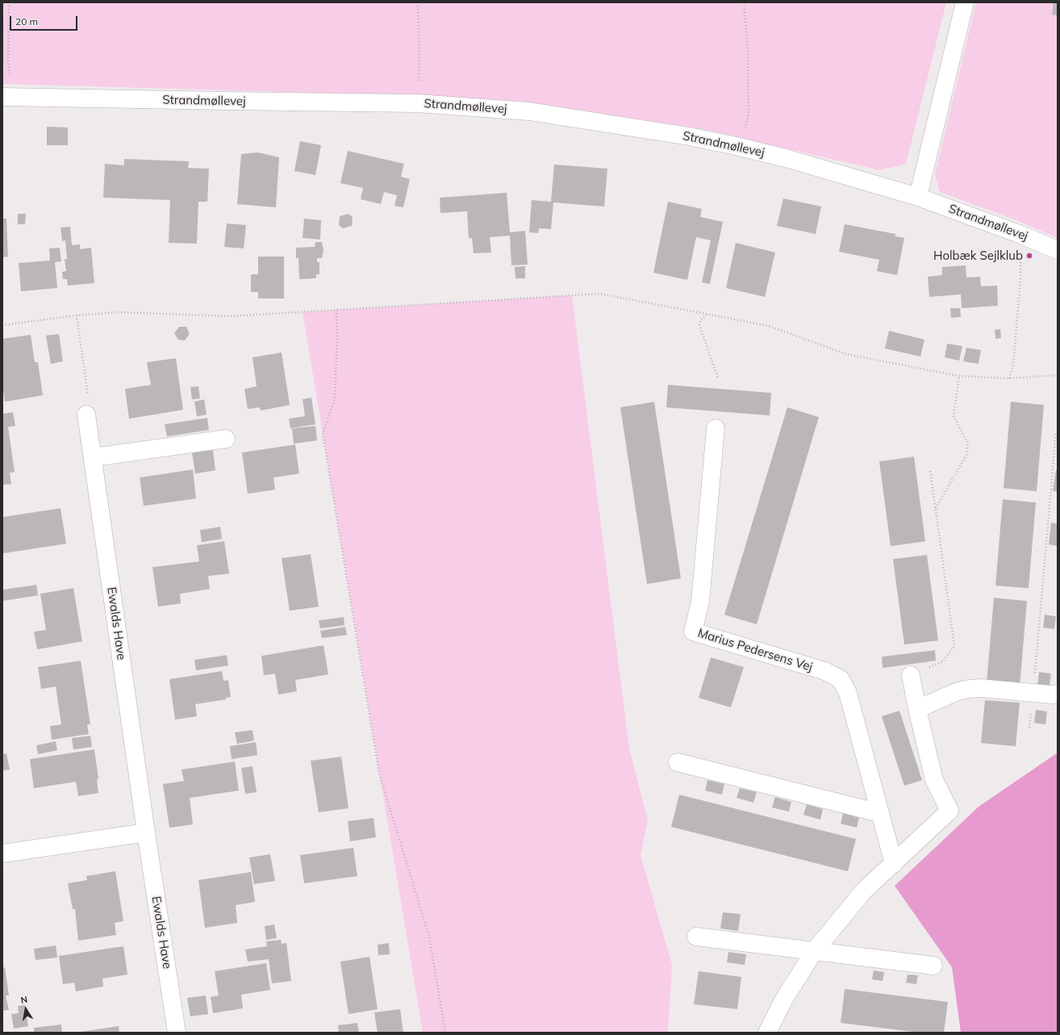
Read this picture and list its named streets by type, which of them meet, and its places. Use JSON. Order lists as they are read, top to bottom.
{
  "streets": {
    "street": ["Strandmøllevej", "Ewalds Have", "Marius Pedersens Vej"]
  },
  "places": ["Holbæk Sejlklub"],
  "scale_bar": "20 m",
  "north": "top"
}
